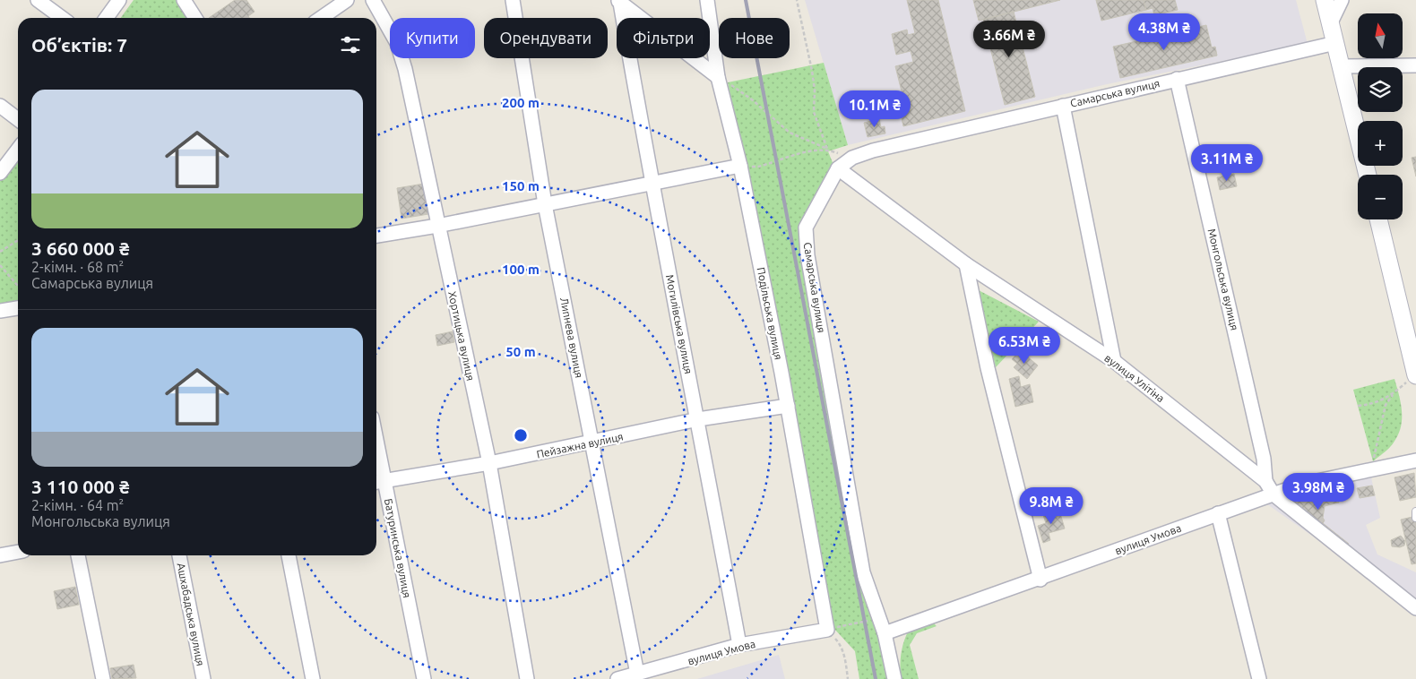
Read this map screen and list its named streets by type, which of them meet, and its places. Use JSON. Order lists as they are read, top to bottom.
{
  "streets": {
    "street": [
      "Самарська вулиця",
      "Монгольська вулиця",
      "Подільська вулиця",
      "Могилівська вулиця",
      "Хортицька вулиця",
      "Липнева вулиця",
      "вулиця Улітіна",
      "Пейзажна вулиця",
      "вулиця Умова",
      "Батуринська вулиця",
      "Ашхабадська вулиця"
    ]
  },
  "crossings": [
    ["Самарська вулиця", "Монгольська вулиця"],
    ["Самарська вулиця", "вулиця Улітіна"],
    ["Самарська вулиця", "вулиця Умова"],
    ["Монгольська вулиця", "вулиця Улітіна"],
    ["Подільська вулиця", "Пейзажна вулиця"],
    ["Подільська вулиця", "вулиця Умова"],
    ["Могилівська вулиця", "Пейзажна вулиця"],
    ["Могилівська вулиця", "вулиця Умова"],
    ["Хортицька вулиця", "Пейзажна вулиця"],
    ["Липнева вулиця", "Пейзажна вулиця"],
    ["Липнева вулиця", "вулиця Умова"],
    ["вулиця Улітіна", "вулиця Умова"],
    ["Пейзажна вулиця", "Батуринська вулиця"]
  ],
  "north": "top",
  "page": {
    "map_buttons": ["+", "−"],
    "price": [
      "4.38M ₴",
      "3.66M ₴",
      "10.1M ₴",
      "3.11M ₴",
      "6.53M ₴",
      "3.98M ₴",
      "9.8M ₴"
    ],
    "chip": [
      "Купити",
      "Орендувати",
      "Фільтри",
      "Нове"
    ],
    "heading": "Об’єктів: 7",
    "list": [
      {
        "name": "3 660 000 ₴",
        "note": "2-кімн. · 68 m² · Самарська вулиця"
      },
      {
        "name": "3 110 000 ₴",
        "note": "2-кімн. · 64 m² · Монгольська вулиця"
      }
    ]
  },
  "rings": [
    "200 m",
    "150 m",
    "100 m",
    "50 m"
  ]
}
